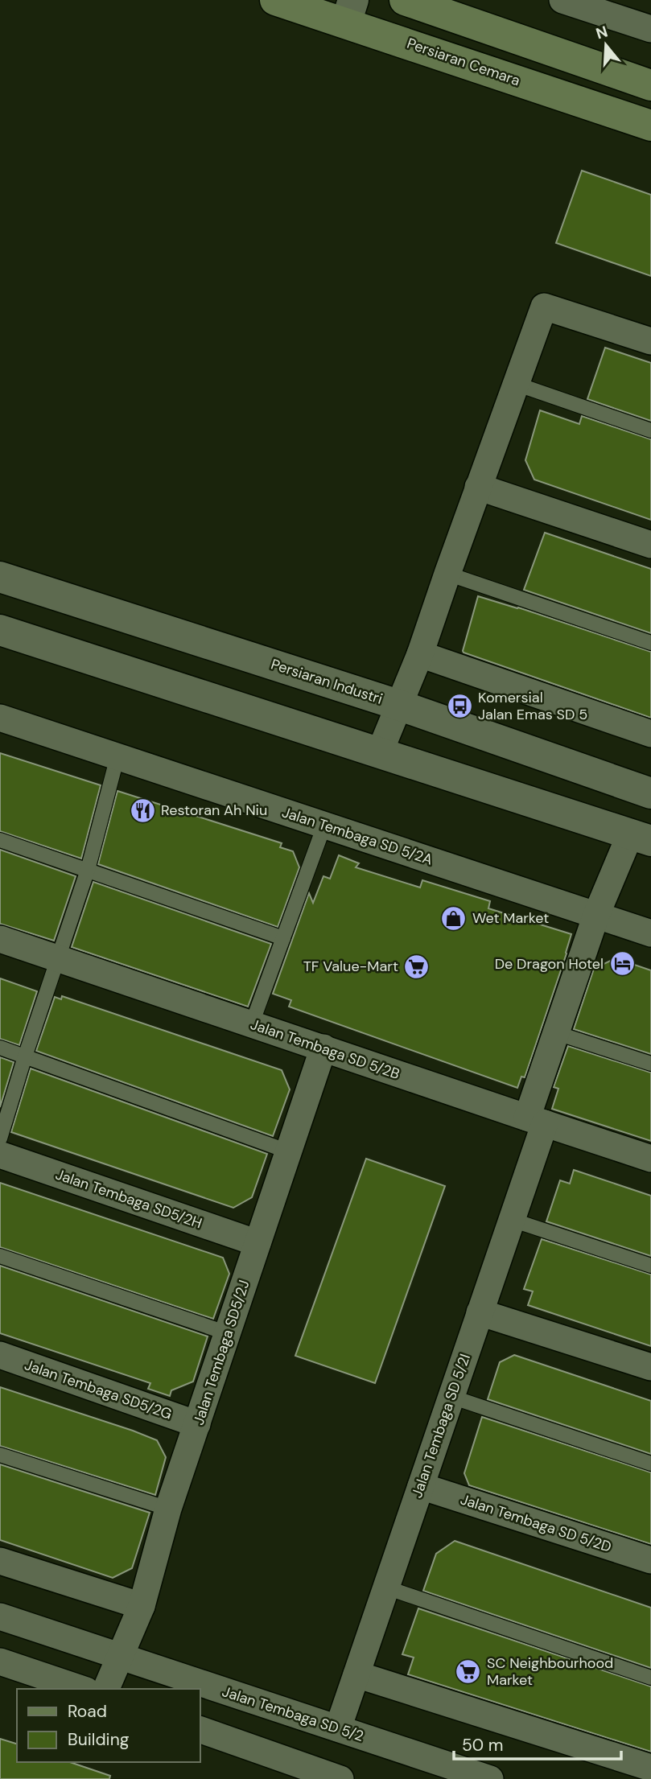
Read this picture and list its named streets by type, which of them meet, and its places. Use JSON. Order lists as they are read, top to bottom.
{
  "streets": {
    "main road": ["Persiaran Cemara"],
    "street": [
      "Persiaran Industri",
      "Jalan Tembaga SD 5/2A",
      "Jalan Tembaga SD 5/2B",
      "Jalan Tembaga SD5/2H",
      "Jalan Tembaga SD5/2J",
      "Jalan Tembaga SD5/2G",
      "Jalan Tembaga SD 5/2I",
      "Jalan Tembaga SD 5/2D",
      "Jalan Tembaga SD 5/2"
    ]
  },
  "crossings": [
    ["Jalan Tembaga SD 5/2A", "Jalan Tembaga SD 5/2I"],
    ["Jalan Tembaga SD 5/2B", "Jalan Tembaga SD5/2J"],
    ["Jalan Tembaga SD 5/2B", "Jalan Tembaga SD 5/2I"],
    ["Jalan Tembaga SD5/2H", "Jalan Tembaga SD5/2J"],
    ["Jalan Tembaga SD5/2J", "Jalan Tembaga SD5/2G"],
    ["Jalan Tembaga SD5/2J", "Jalan Tembaga SD 5/2"],
    ["Jalan Tembaga SD 5/2I", "Jalan Tembaga SD 5/2D"],
    ["Jalan Tembaga SD 5/2I", "Jalan Tembaga SD 5/2"]
  ],
  "places": {
    "bus stop": ["Komersial Jalan Emas SD 5"],
    "restaurant": ["Restoran Ah Niu"],
    "shop": ["Wet Market"],
    "hotel": ["De Dragon Hotel"],
    "supermarket": ["TF Value-Mart", "SC Neighbourhood Market"]
  },
  "legend": ["Road", "Building"],
  "scale_bar": "50 m",
  "north": "top"
}
